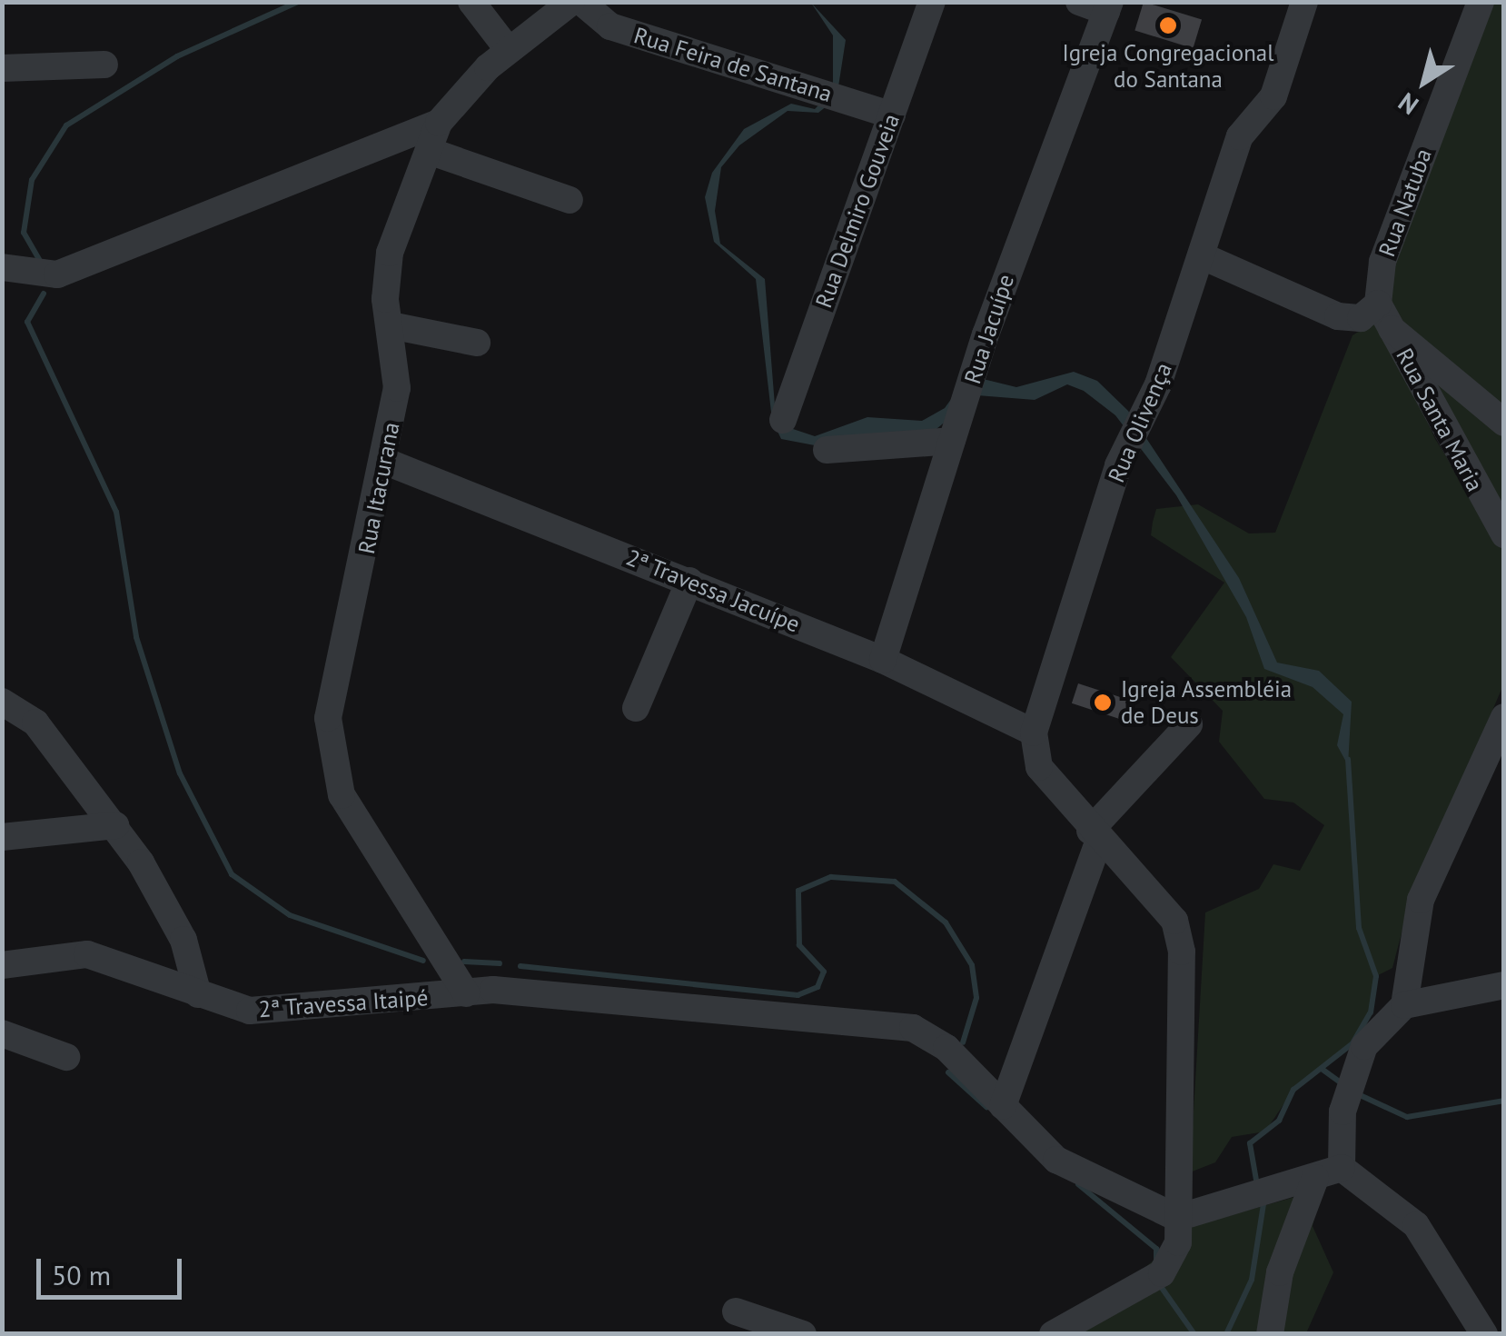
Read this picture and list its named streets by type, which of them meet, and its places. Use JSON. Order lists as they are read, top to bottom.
{
  "streets": {
    "street": [
      "Rua Feira de Santana",
      "Rua Natuba",
      "Rua Delmiro Gouveia",
      "Rua Jacuípe",
      "Rua Santa Maria",
      "Rua Olivença",
      "Rua Itacurana",
      "2ª Travessa Jacuípe",
      "2ª Travessa Itaipé"
    ]
  },
  "crossings": [
    ["Rua Feira de Santana", "Rua Delmiro Gouveia"],
    ["Rua Feira de Santana", "Rua Itacurana"],
    ["Rua Natuba", "Rua Santa Maria"],
    ["Rua Jacuípe", "2ª Travessa Jacuípe"],
    ["Rua Olivença", "2ª Travessa Jacuípe"],
    ["Rua Itacurana", "2ª Travessa Jacuípe"],
    ["Rua Itacurana", "2ª Travessa Itaipé"]
  ],
  "places": ["Igreja Congregacional do Santana", "Igreja Assembléia de Deus"],
  "scale_bar": "50 m",
  "north": "bottom left"
}
